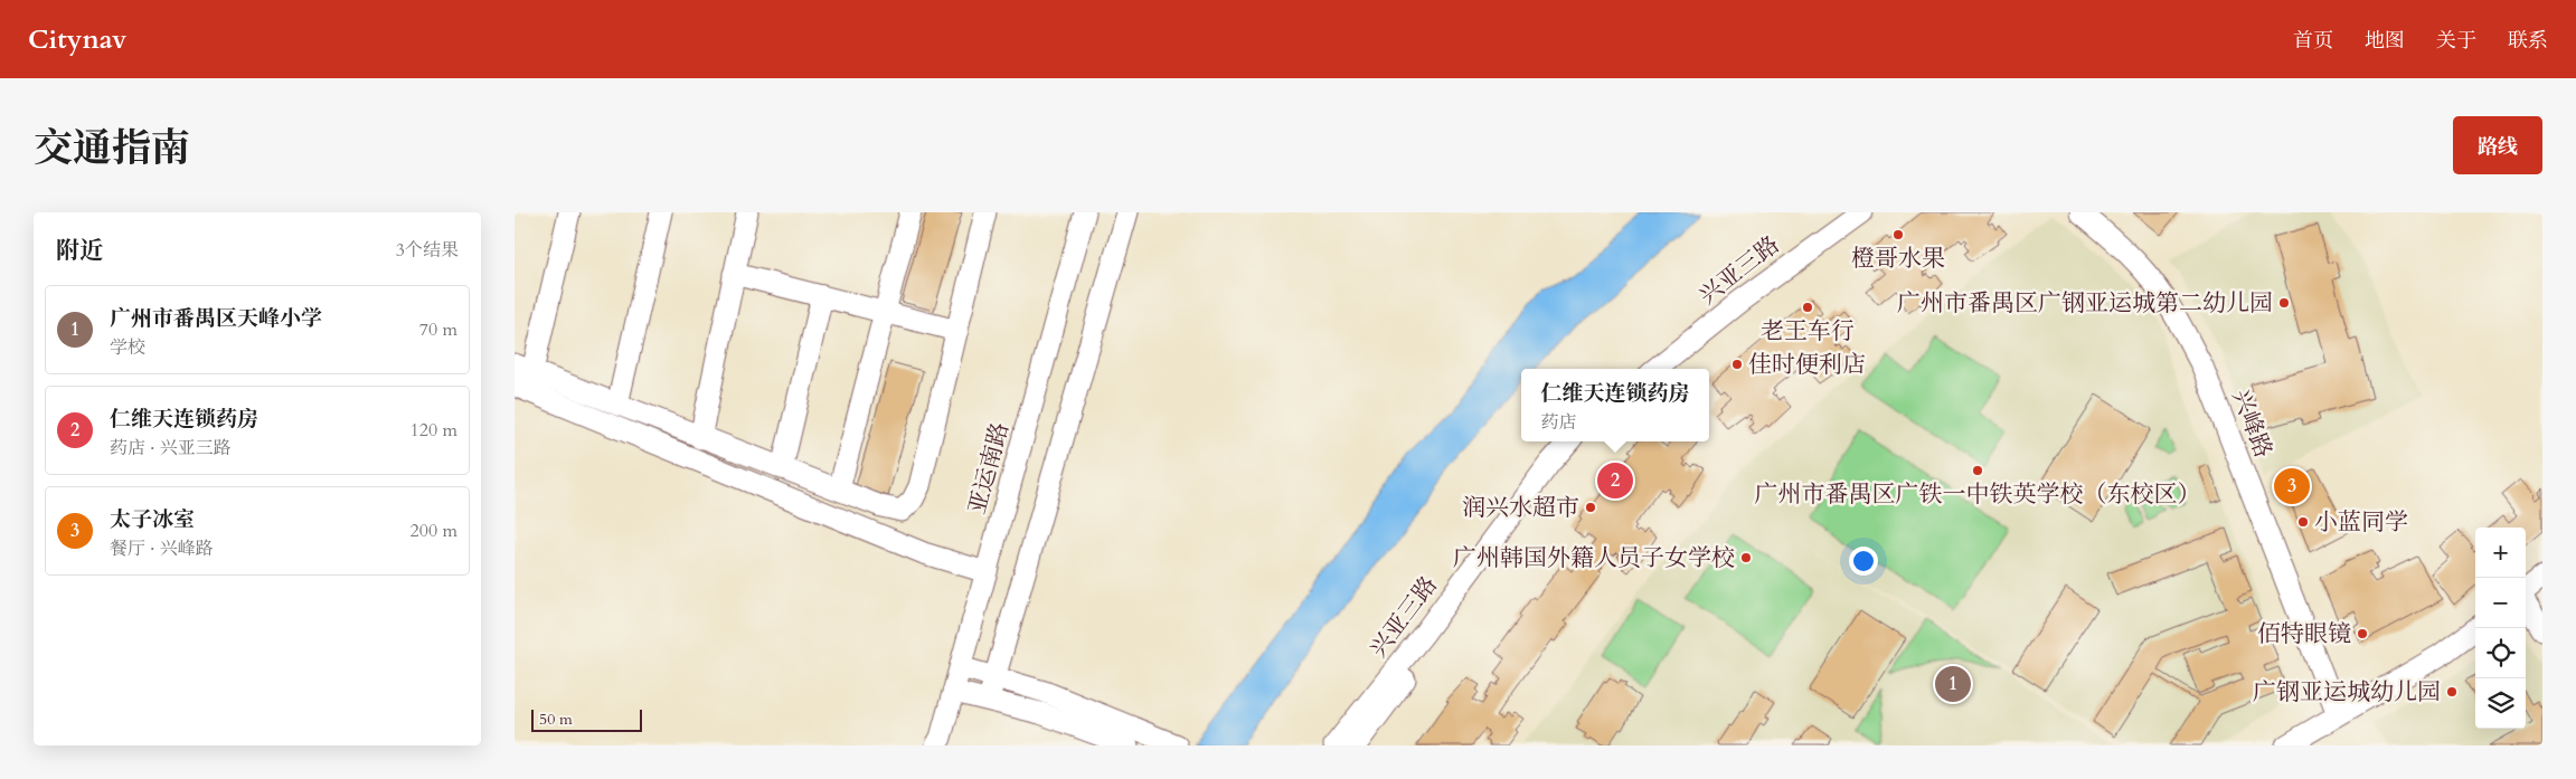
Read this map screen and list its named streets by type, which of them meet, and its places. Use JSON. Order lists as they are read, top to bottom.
{
  "streets": {
    "street": ["兴亚三路", "兴峰路", "亚运南路"]
  },
  "places": [
    "橙哥水果",
    "广州市番禺区广钢亚运城第二幼儿园",
    "老王车行",
    "佳时便利店",
    "广州市番禺区广铁一中铁英学校（东校区）",
    "润兴水超市",
    "小蓝同学",
    "广州韩国外籍人员子女学校",
    "佰特眼镜",
    "广钢亚运城幼儿园"
  ],
  "scale_bar": "50 m",
  "page": {
    "header": "Citynav",
    "nav": [
      "首页",
      "地图",
      "关于",
      "联系"
    ],
    "title": "交通指南",
    "buttons": "路线",
    "heading": ["附近", "3个结果"],
    "list": [
      {
        "mark": "1",
        "name": "广州市番禺区天峰小学",
        "note": "学校",
        "value": "70 m"
      },
      {
        "mark": "2",
        "name": "仁维天连锁药房",
        "note": "药店 · 兴亚三路",
        "value": "120 m"
      },
      {
        "mark": "3",
        "name": "太子冰室",
        "note": "餐厅 · 兴峰路",
        "value": "200 m"
      }
    ],
    "popup": ["仁维天连锁药房", "药店"],
    "pins": ["2", "3", "1"],
    "map_buttons": ["+", "−"],
    "scale": "50 m"
  }
}
